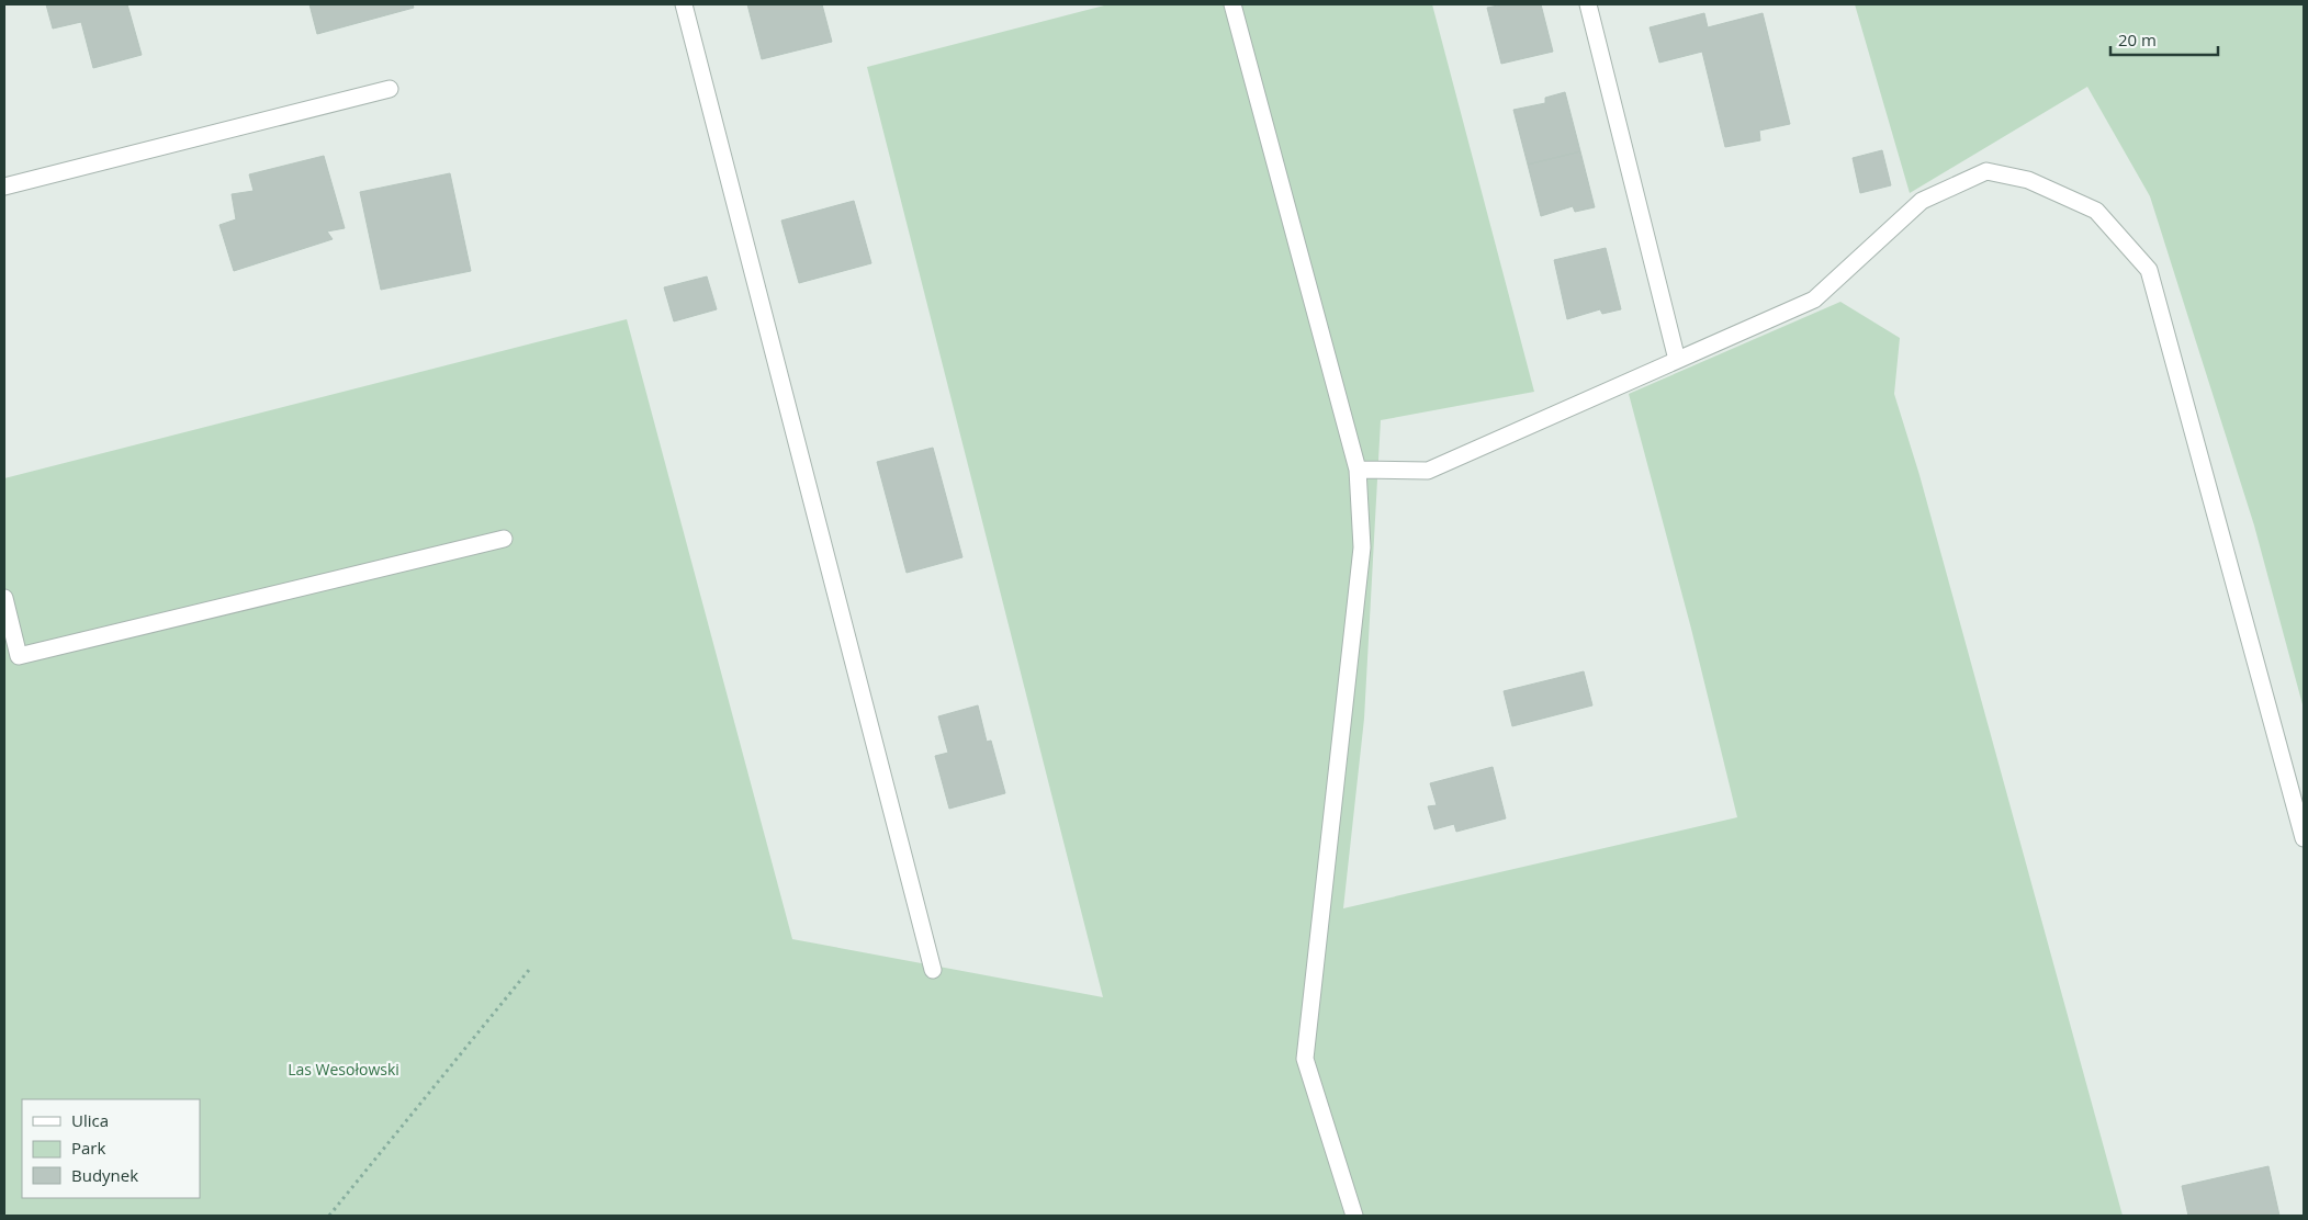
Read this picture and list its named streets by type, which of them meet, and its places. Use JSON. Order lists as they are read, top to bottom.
{
  "parks": ["Las Wesołowski"],
  "legend": ["Ulica", "Park", "Budynek"],
  "scale_bar": "20 m"
}
